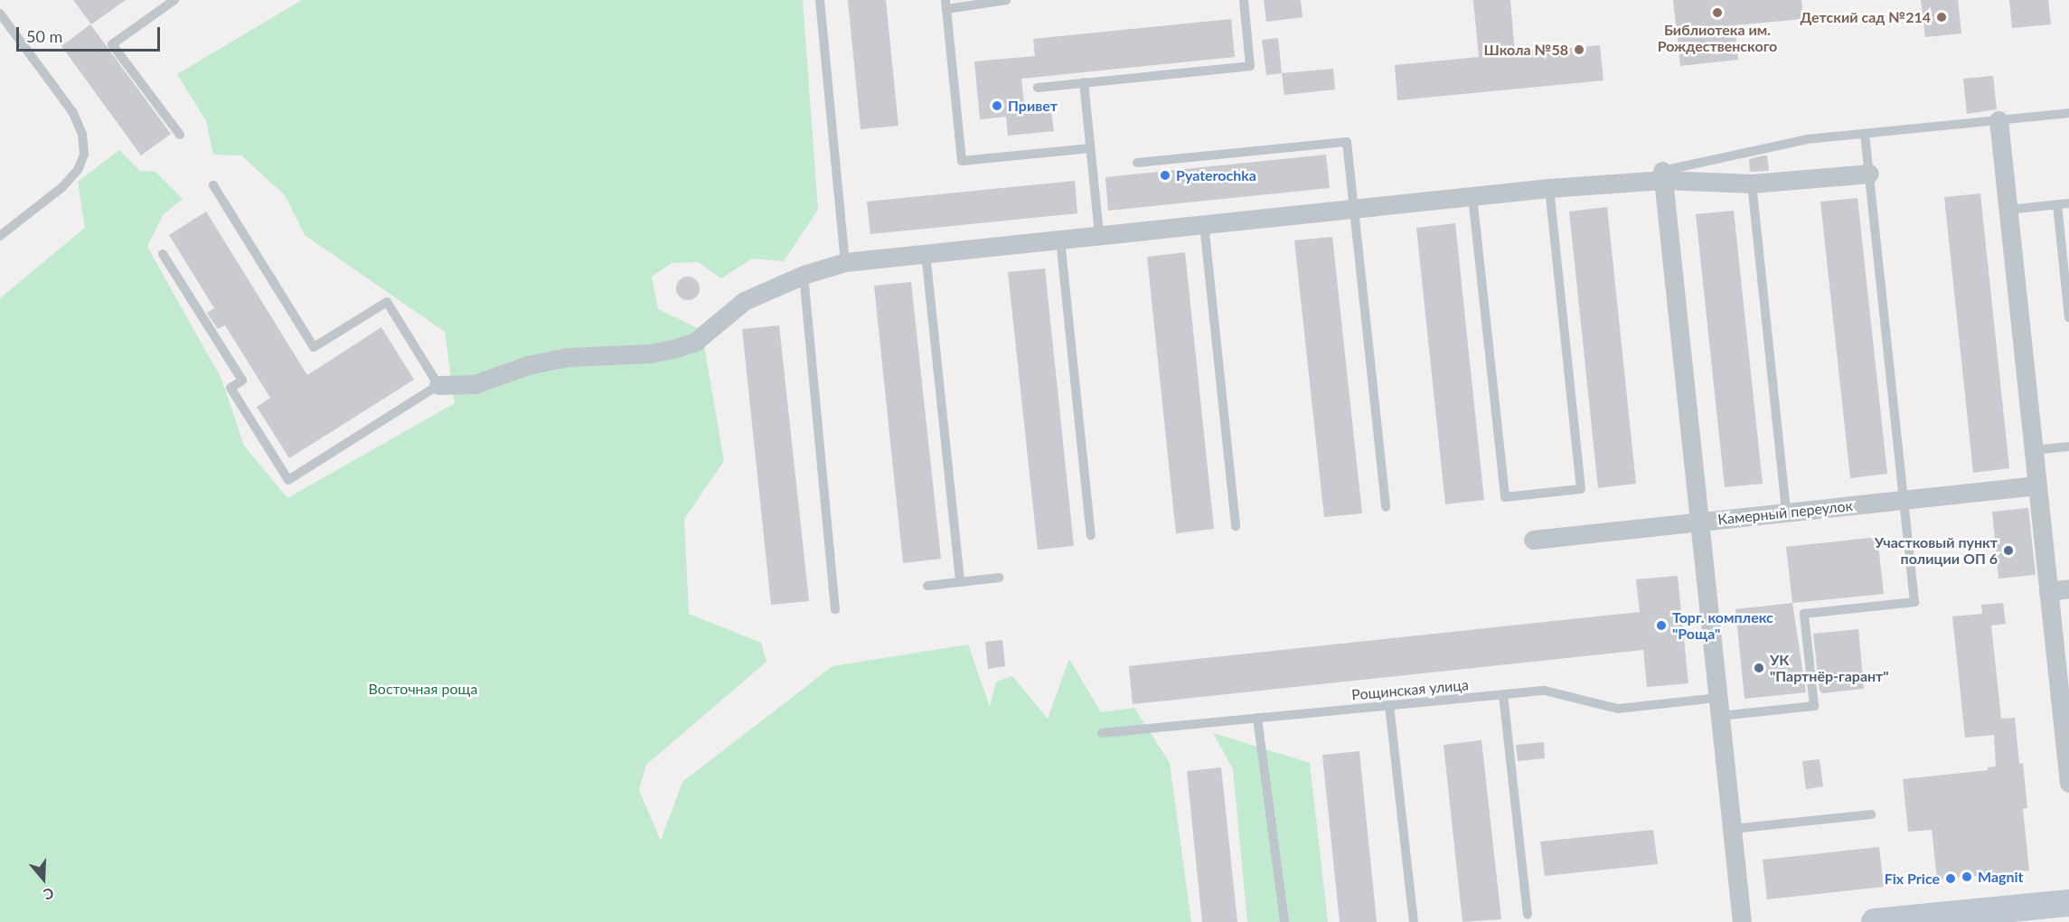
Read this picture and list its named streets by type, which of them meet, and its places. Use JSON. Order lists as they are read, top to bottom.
{
  "streets": {
    "street": ["Камерный переулок"],
    "lane": ["Рощинская улица"]
  },
  "crossings": [
    ["Камерный переулок", "Рощинская улица"]
  ],
  "parks": ["Восточная роща"],
  "places": [
    "Библиотека им. Рождественского",
    "Детский сад №214",
    "Школа №58",
    "Привет",
    "Pyaterochka",
    "Участковый пункт полиции ОП 6",
    "Торг. комплекс \"Роща\"",
    "УК \"Партнёр-гарант\"",
    "Magnit",
    "Fix Price"
  ],
  "scale_bar": "50 m",
  "north": "bottom"
}
